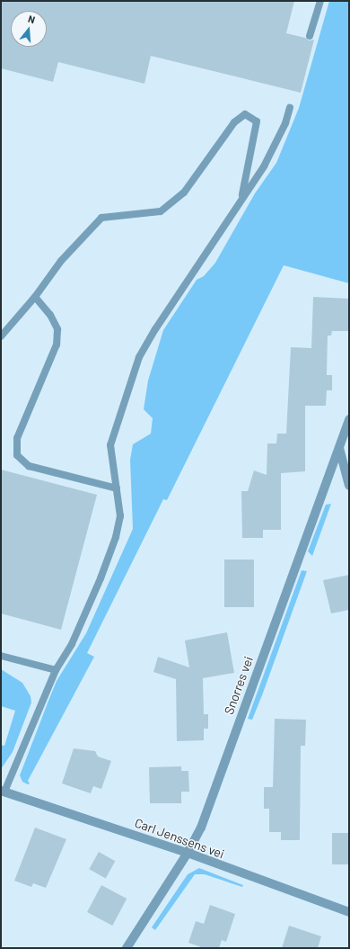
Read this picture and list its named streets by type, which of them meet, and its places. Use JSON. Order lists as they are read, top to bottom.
{
  "streets": {
    "street": ["Snorres vei", "Carl Jenssens vei"]
  },
  "crossings": [
    ["Snorres vei", "Carl Jenssens vei"]
  ],
  "north": "top"
}
